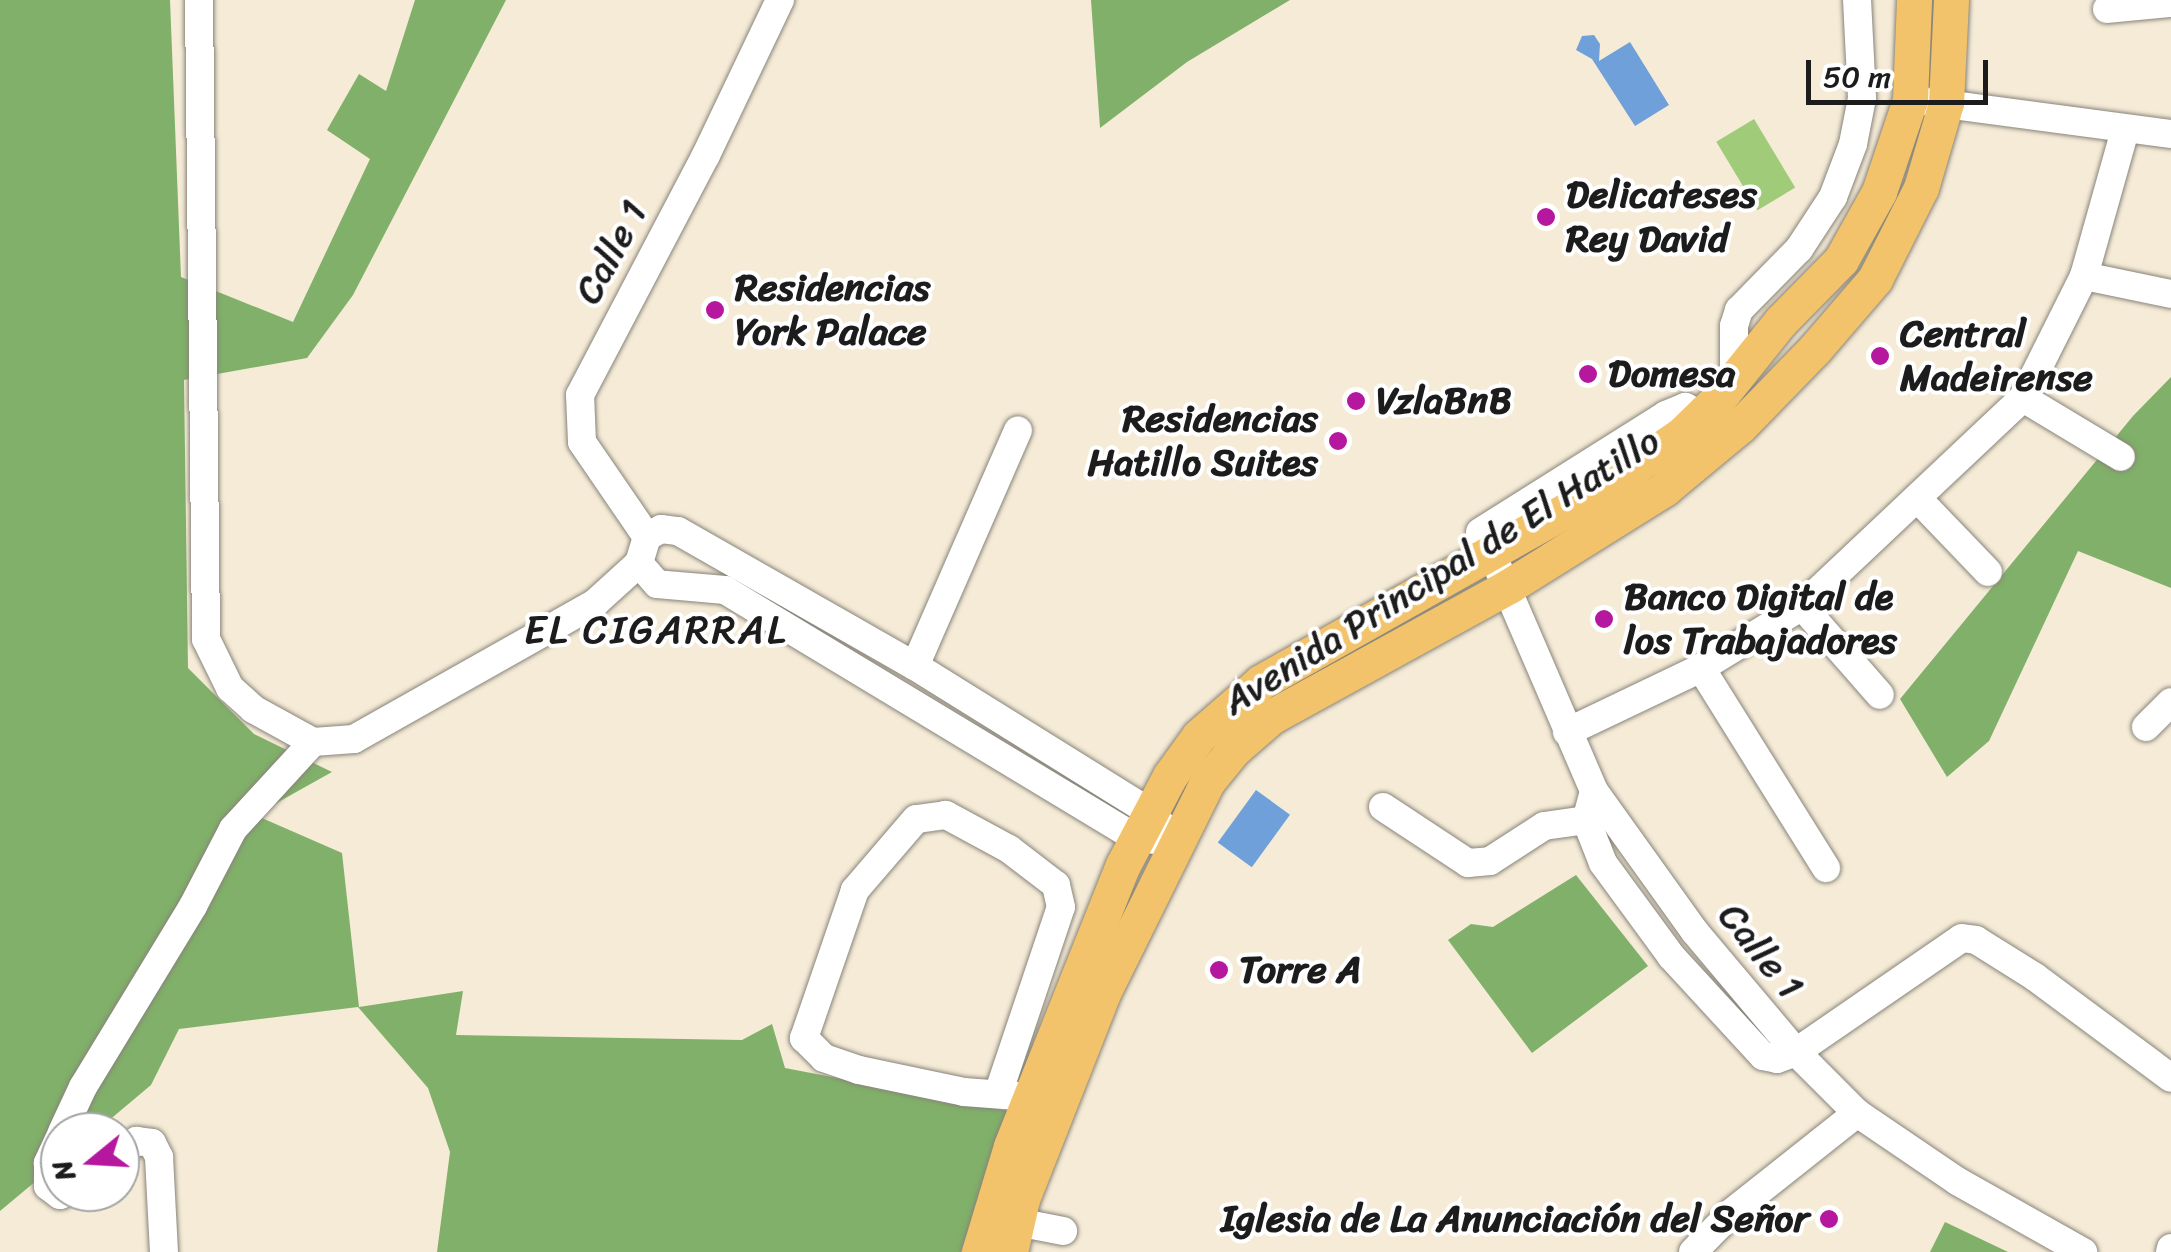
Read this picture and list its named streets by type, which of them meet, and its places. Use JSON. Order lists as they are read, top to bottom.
{
  "streets": {
    "main road": ["Avenida Principal de El Hatillo"],
    "street": ["Calle 1"]
  },
  "crossings": [
    ["Calle 1", "Avenida Principal de El Hatillo"]
  ],
  "districts": ["EL CIGARRAL"],
  "places": [
    "Delicateses Rey David",
    "Residencias York Palace",
    "Central Madeirense",
    "Domesa",
    "VzlaBnB",
    "Residencias Hatillo Suites",
    "Banco Digital de los Trabajadores",
    "Torre A",
    "Iglesia de La Anunciación del Señor"
  ],
  "scale_bar": "50 m",
  "north": "left"
}
